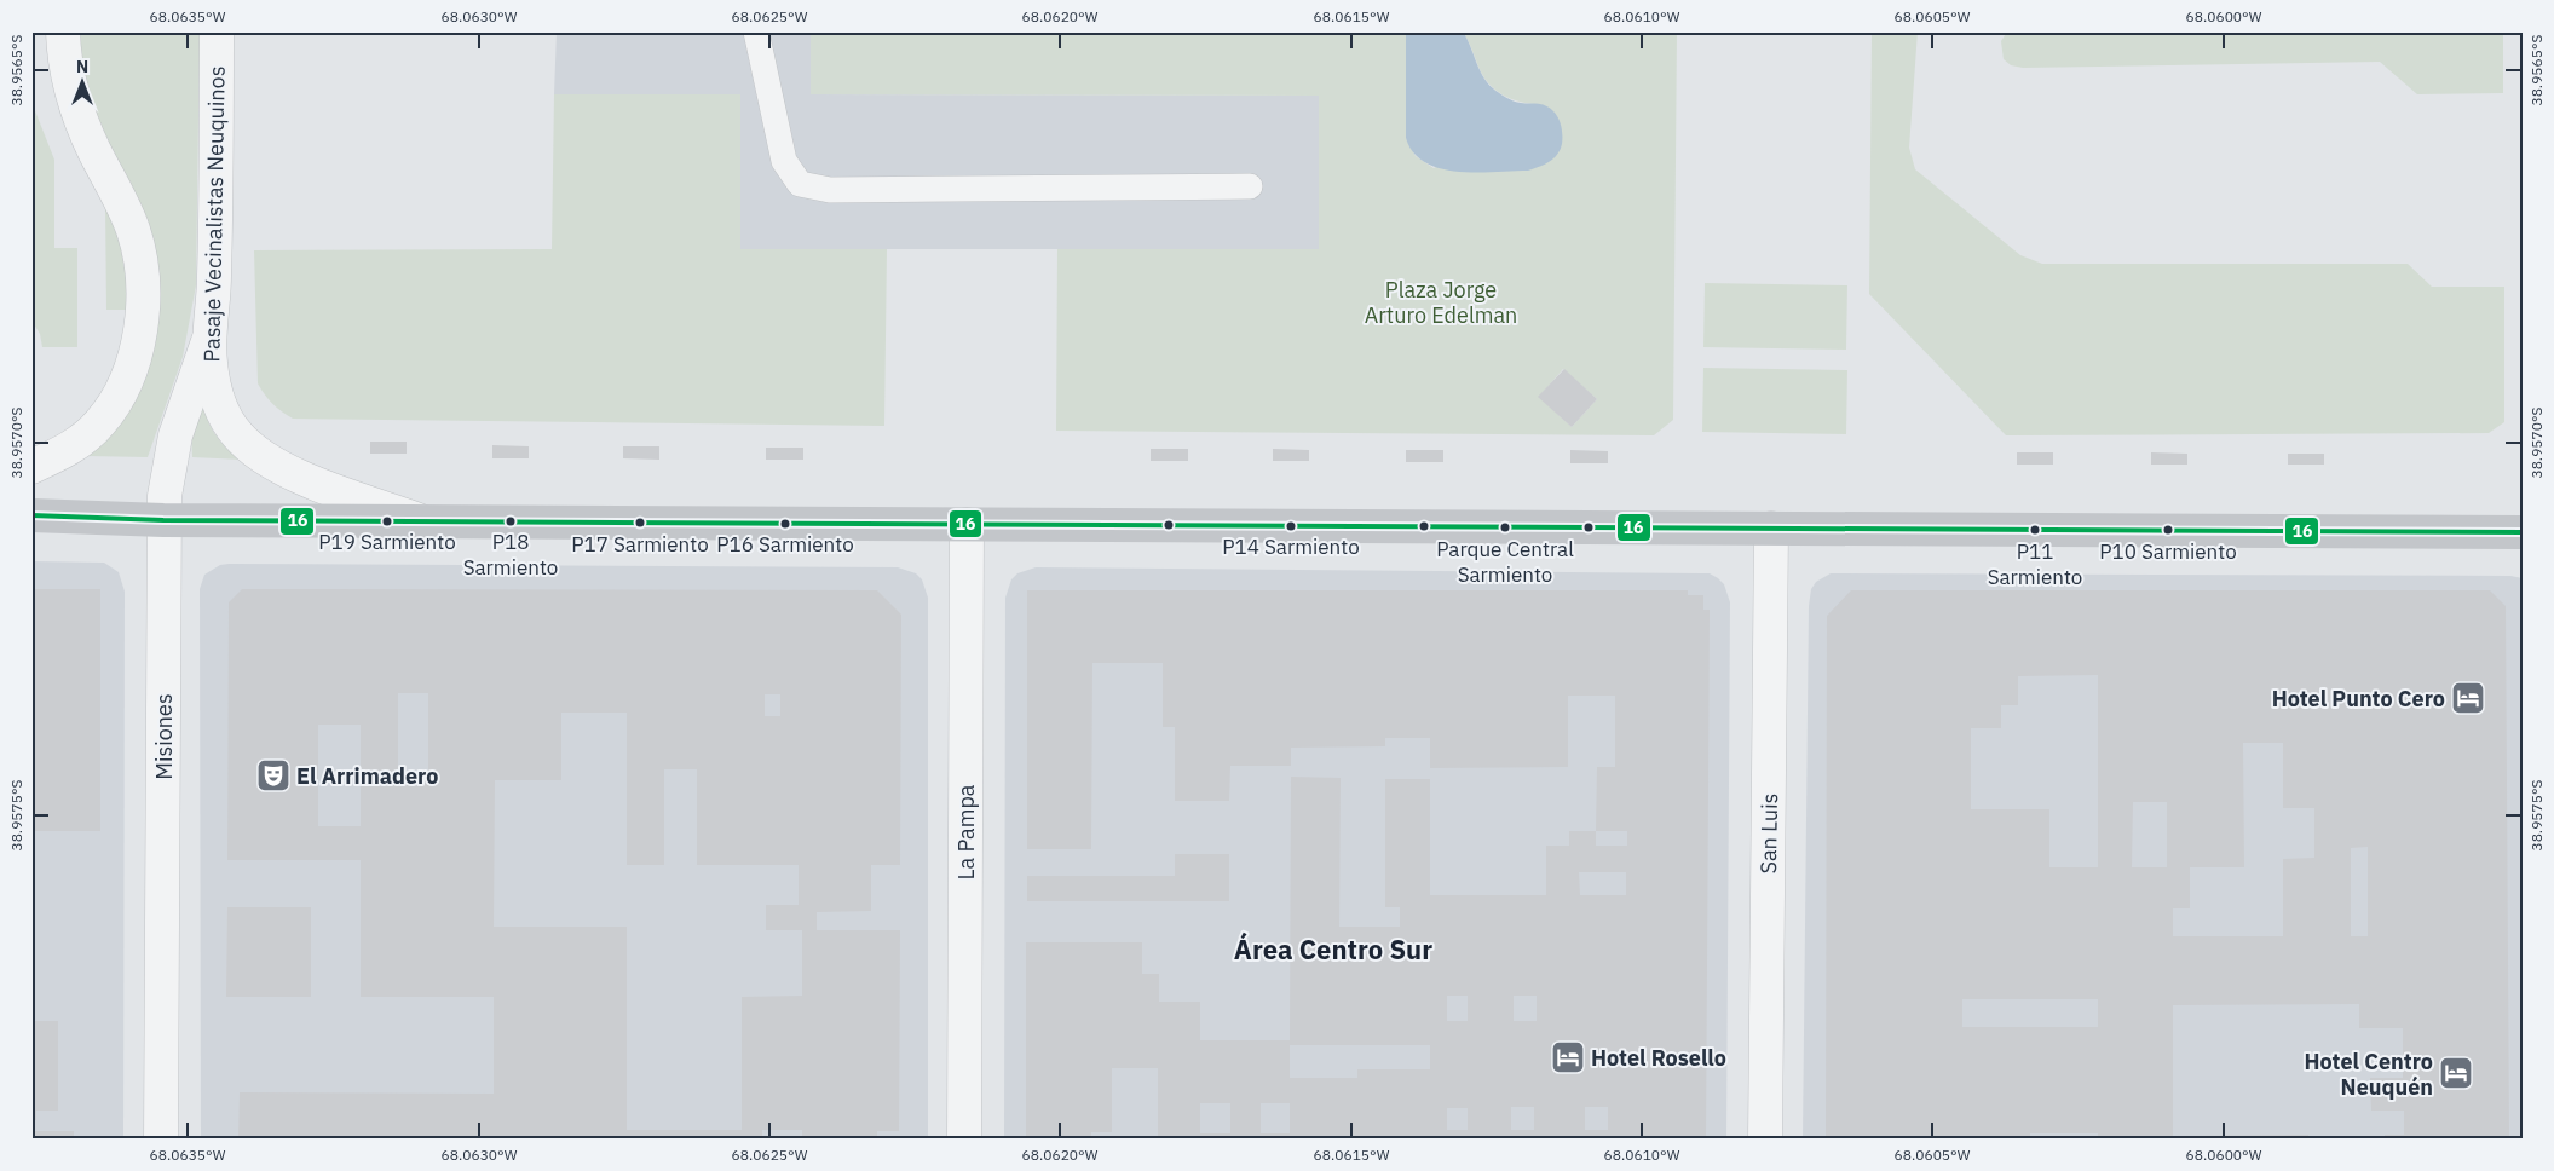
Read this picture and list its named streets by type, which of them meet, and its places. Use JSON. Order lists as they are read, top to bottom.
{
  "streets": {
    "street": [
      "Pasaje Vecinalistas Neuquinos",
      "Misiones",
      "La Pampa",
      "San Luis"
    ]
  },
  "crossings": [
    ["Pasaje Vecinalistas Neuquinos", "Misiones"]
  ],
  "districts": ["Área Centro Sur"],
  "parks": ["Plaza Jorge Arturo Edelman"],
  "places": {
    "other": [
      "P19 Sarmiento",
      "P18 Sarmiento",
      "P17 Sarmiento",
      "P16 Sarmiento",
      "P14 Sarmiento",
      "Parque Central Sarmiento",
      "P11 Sarmiento",
      "P10 Sarmiento"
    ],
    "hotel": ["Hotel Punto Cero", "Hotel Rosello", "Hotel Centro Neuquén"],
    "theatre": ["El Arrimadero"]
  },
  "lines": ["transit line 16"],
  "north": "top",
  "coordinates": [
    "68.0635°W",
    "68.0630°W",
    "68.0625°W",
    "68.0620°W",
    "68.0615°W",
    "68.0610°W",
    "68.0605°W",
    "68.0600°W",
    "38.9565°S",
    "38.9570°S",
    "38.9575°S"
  ]
}
